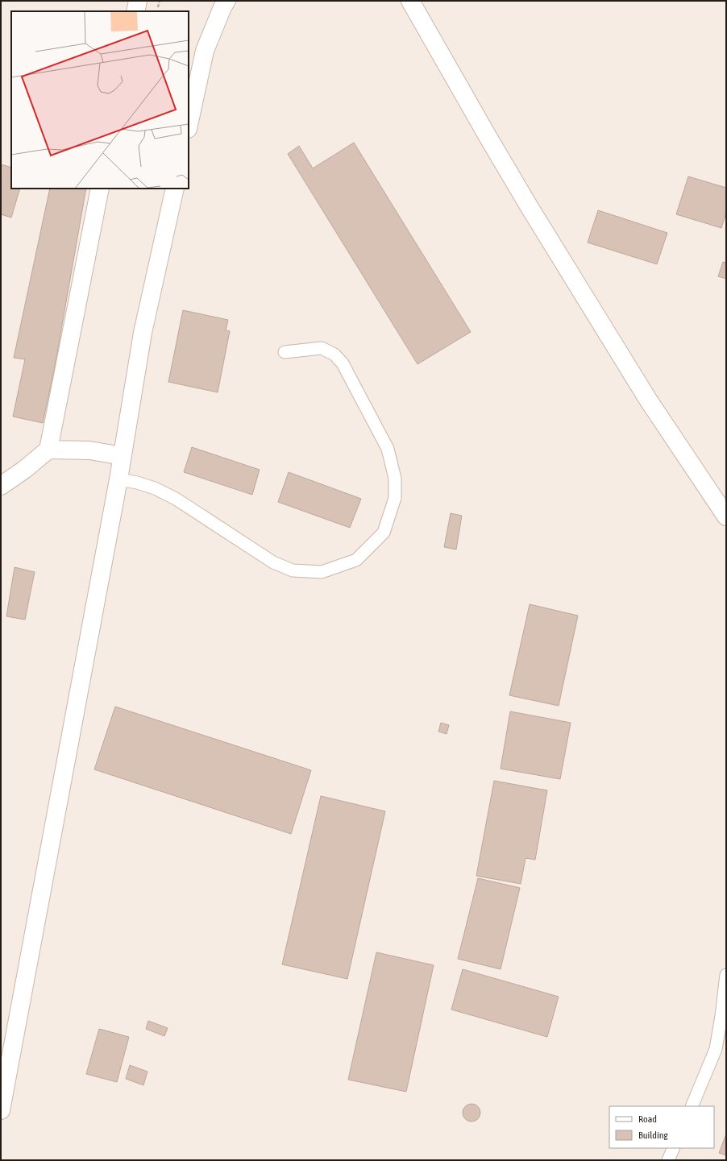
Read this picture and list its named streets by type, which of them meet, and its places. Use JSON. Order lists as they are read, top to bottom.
{
  "legend": ["Road", "Building"]
}
